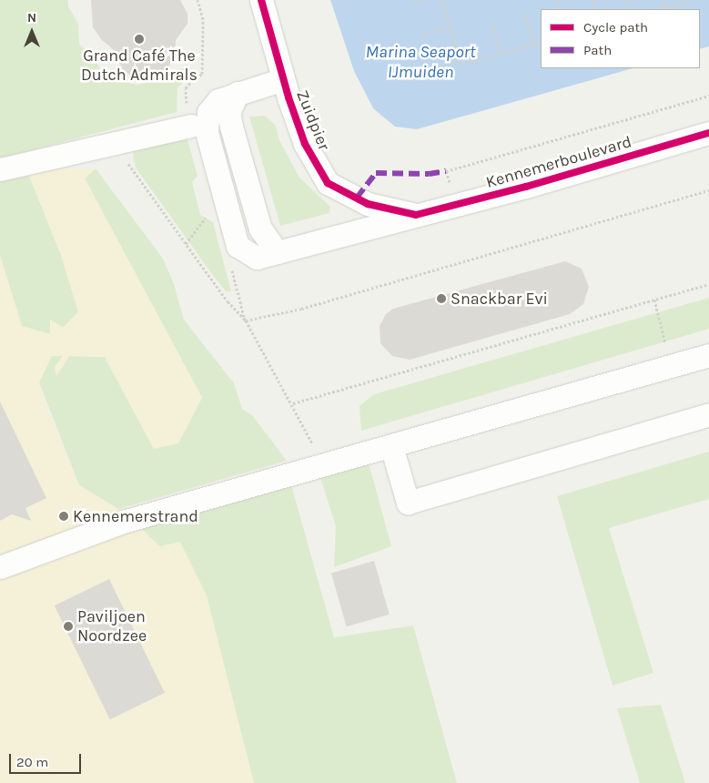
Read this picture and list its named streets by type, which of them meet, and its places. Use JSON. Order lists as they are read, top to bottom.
{
  "streets": {
    "street": ["Zuidpier", "Kennemerboulevard"]
  },
  "crossings": [
    ["Zuidpier", "Kennemerboulevard"]
  ],
  "water": ["Marina Seaport IJmuiden"],
  "places": [
    "Grand Café The Dutch Admirals",
    "Snackbar Evi",
    "Kennemerstrand",
    "Paviljoen Noordzee"
  ],
  "legend": ["Cycle path", "Path"],
  "scale_bar": "20 m",
  "north": "top"
}
